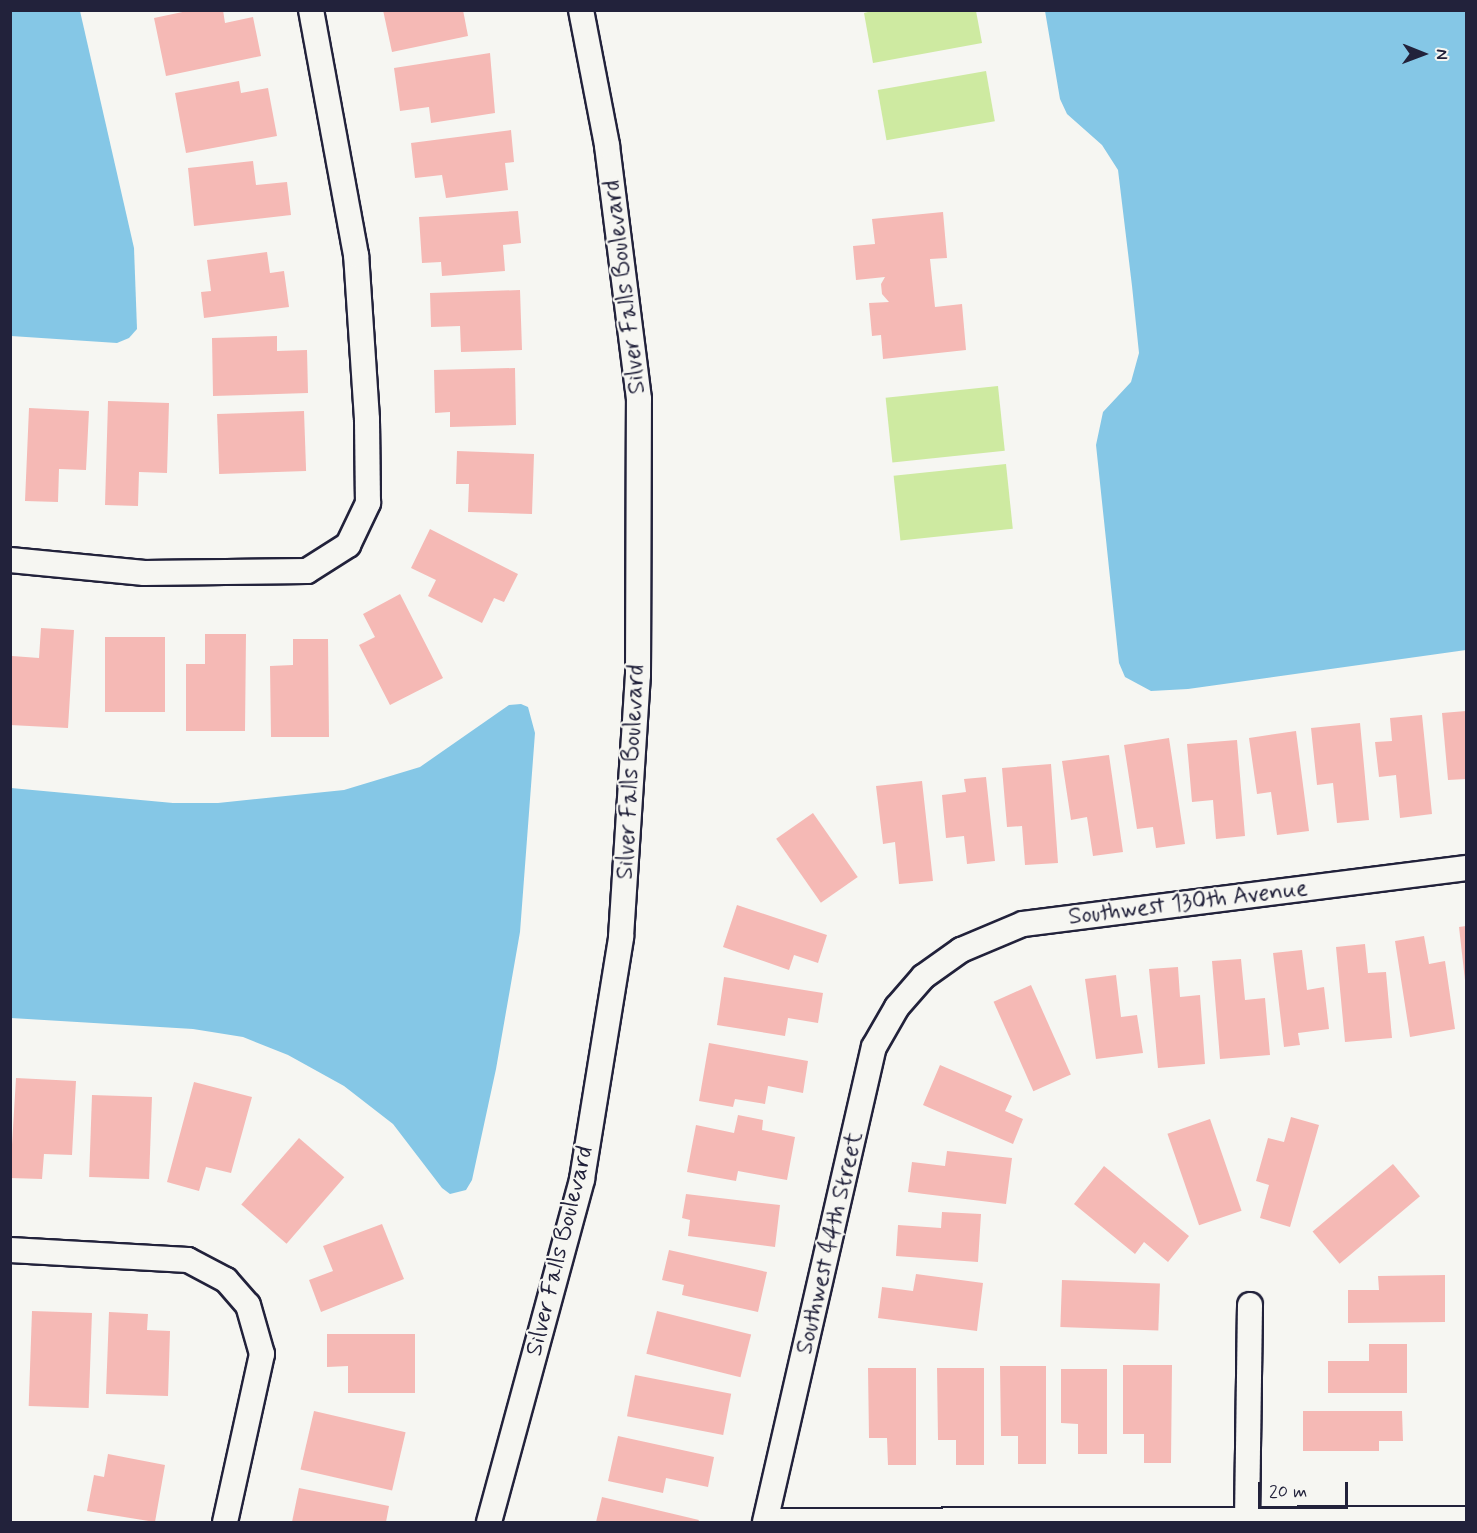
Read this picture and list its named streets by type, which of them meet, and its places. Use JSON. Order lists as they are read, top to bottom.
{
  "streets": {
    "street": ["Silver Falls Boulevard", "Southwest 130th Avenue", "Southwest 44th Street"]
  },
  "crossings": [
    ["Southwest 130th Avenue", "Southwest 44th Street"]
  ],
  "scale_bar": "20 m",
  "north": "right"
}
